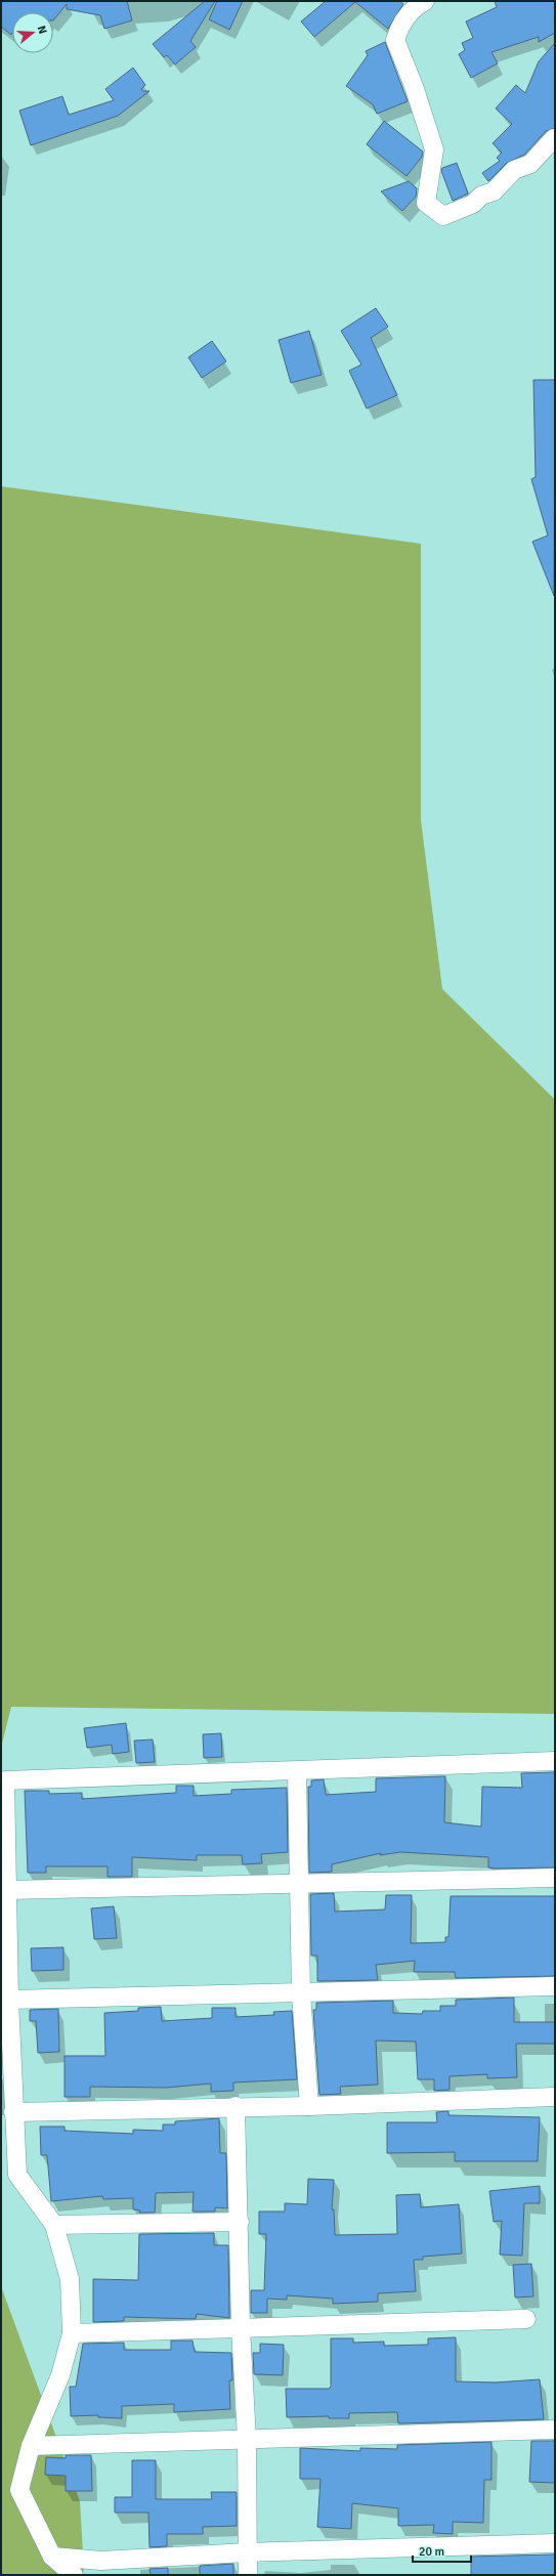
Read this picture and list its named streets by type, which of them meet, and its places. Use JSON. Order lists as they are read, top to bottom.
{
  "scale_bar": "20 m",
  "north": "right"
}
